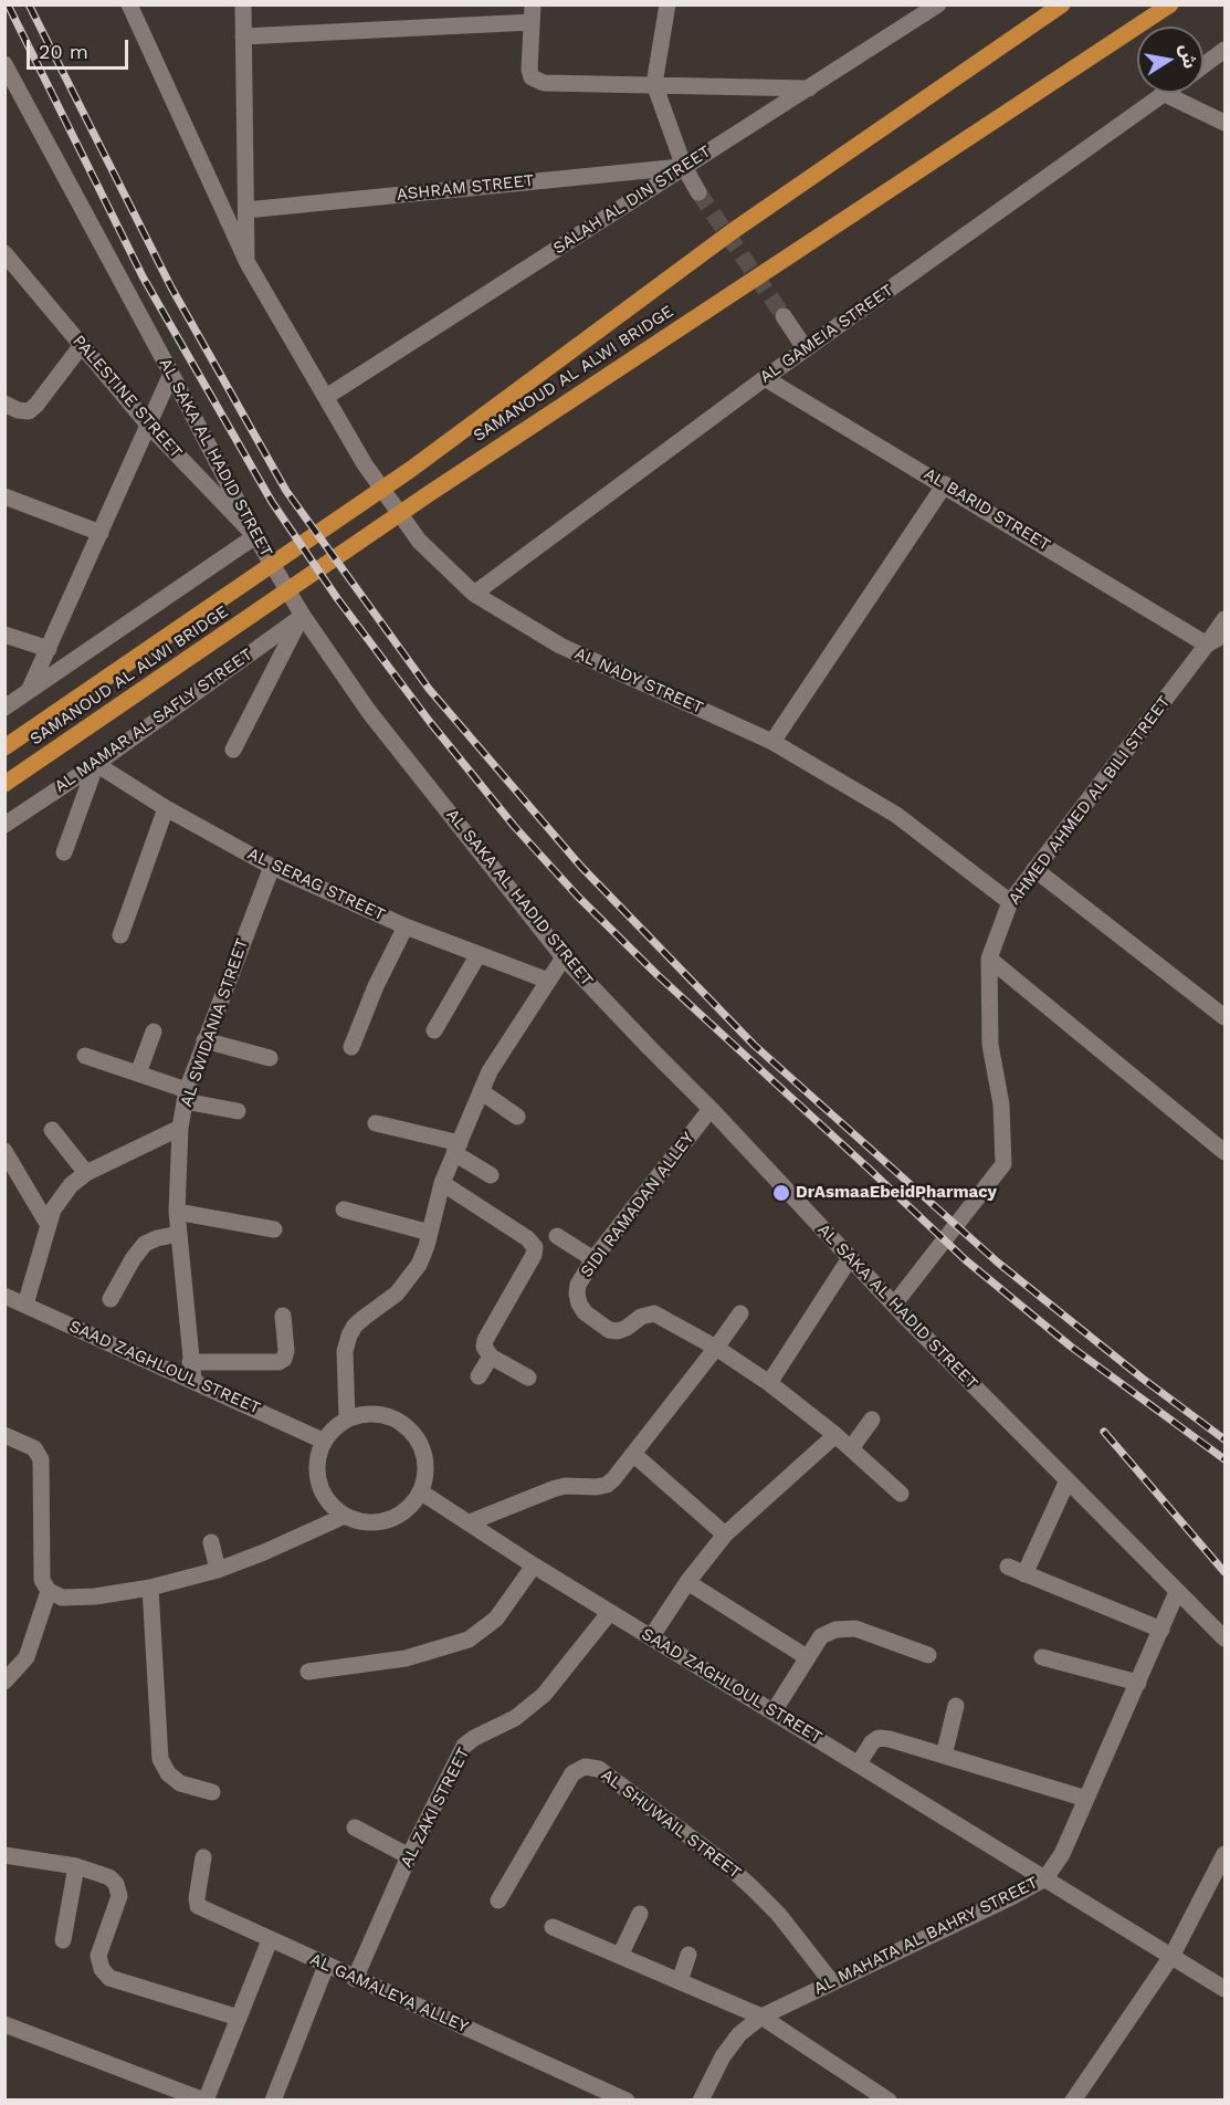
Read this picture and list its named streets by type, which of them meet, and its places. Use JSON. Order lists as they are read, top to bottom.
{
  "streets": {
    "main road": ["SAMANOUD AL ALWI BRIDGE"],
    "street": [
      "ASHRAM STREET",
      "SALAH AL DIN STREET",
      "AL GAMEIA STREET",
      "PALESTINE STREET",
      "AL SAKA AL HADID STREET",
      "AL BARID STREET",
      "AL NADY STREET",
      "AL MAMAR AL SAFLY STREET",
      "AHMED AHMED AL BILI STREET",
      "AL SERAG STREET",
      "AL SWIDANIA STREET",
      "SIDI RAMADAN ALLEY",
      "SAAD ZAGHLOUL STREET",
      "AL ZAKI STREET",
      "AL SHUWAIL STREET",
      "AL MAHATA AL BAHRY STREET",
      "AL GAMALEYA ALLEY"
    ]
  },
  "crossings": [
    ["ASHRAM STREET", "SALAH AL DIN STREET"],
    ["SALAH AL DIN STREET", "AL NADY STREET"],
    ["AL GAMEIA STREET", "AL BARID STREET"],
    ["AL GAMEIA STREET", "AL NADY STREET"],
    ["PALESTINE STREET", "AL SAKA AL HADID STREET"],
    ["AL SAKA AL HADID STREET", "AL MAMAR AL SAFLY STREET"],
    ["AL SAKA AL HADID STREET", "AHMED AHMED AL BILI STREET"],
    ["AL SAKA AL HADID STREET", "SIDI RAMADAN ALLEY"],
    ["AL SAKA AL HADID STREET", "AL MAHATA AL BAHRY STREET"],
    ["AL BARID STREET", "AHMED AHMED AL BILI STREET"],
    ["AL NADY STREET", "AHMED AHMED AL BILI STREET"],
    ["AL MAMAR AL SAFLY STREET", "AL SERAG STREET"],
    ["AL SERAG STREET", "AL SWIDANIA STREET"],
    ["AL SWIDANIA STREET", "SAAD ZAGHLOUL STREET"],
    ["SAAD ZAGHLOUL STREET", "AL ZAKI STREET"],
    ["SAAD ZAGHLOUL STREET", "AL MAHATA AL BAHRY STREET"],
    ["AL ZAKI STREET", "AL GAMALEYA ALLEY"],
    ["AL SHUWAIL STREET", "AL MAHATA AL BAHRY STREET"]
  ],
  "places": ["DrAsmaaEbeidPharmacy"],
  "scale_bar": "20 m",
  "north": "right"
}
